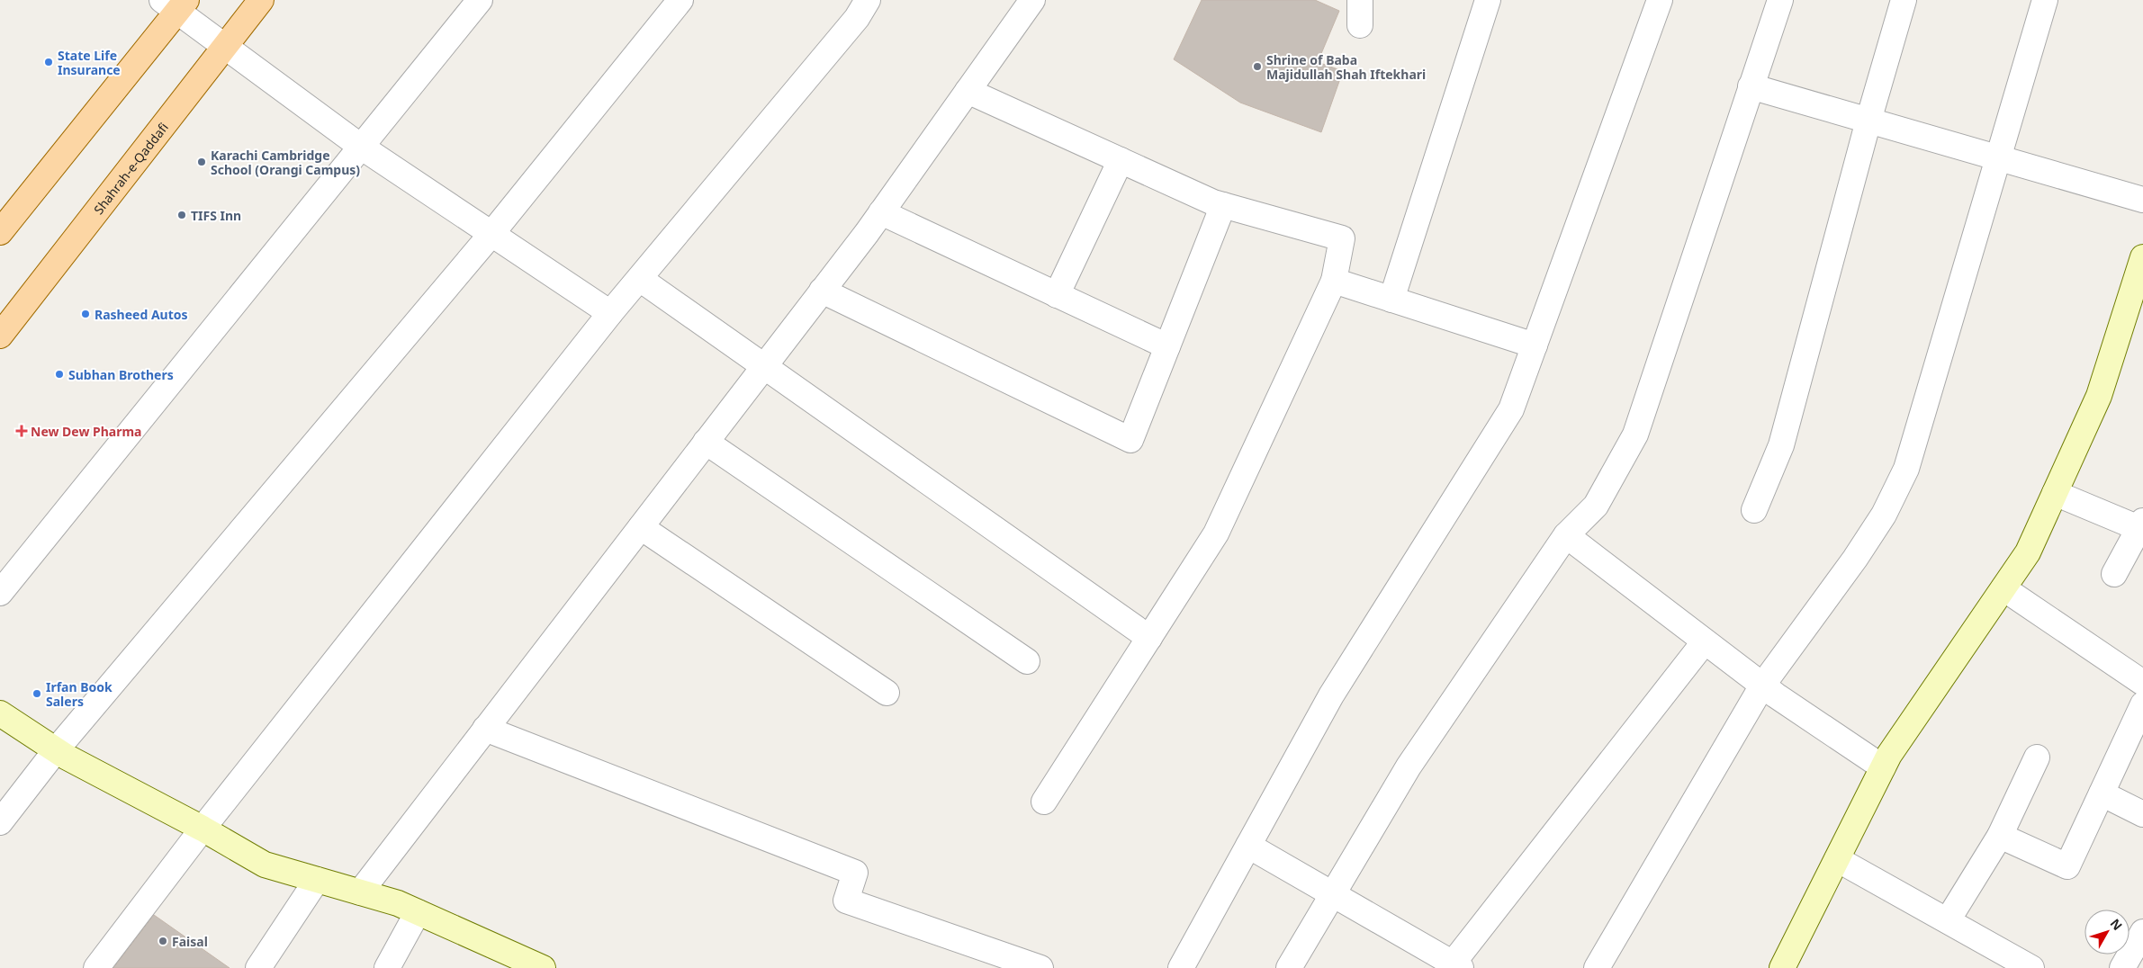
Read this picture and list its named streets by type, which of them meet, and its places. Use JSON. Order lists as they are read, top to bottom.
{
  "streets": {
    "main road": ["Shahrah-e-Qaddafi"]
  },
  "places": {
    "other": [
      "State Life Insurance",
      "Shrine of Baba Majidullah Shah Iftekhari",
      "Karachi Cambridge School (Orangi Campus)",
      "TIFS Inn",
      "Rasheed Autos",
      "Subhan Brothers",
      "Irfan Book Salers",
      "Faisal"
    ],
    "health": ["New Dew Pharma"]
  },
  "north": "top right"
}
